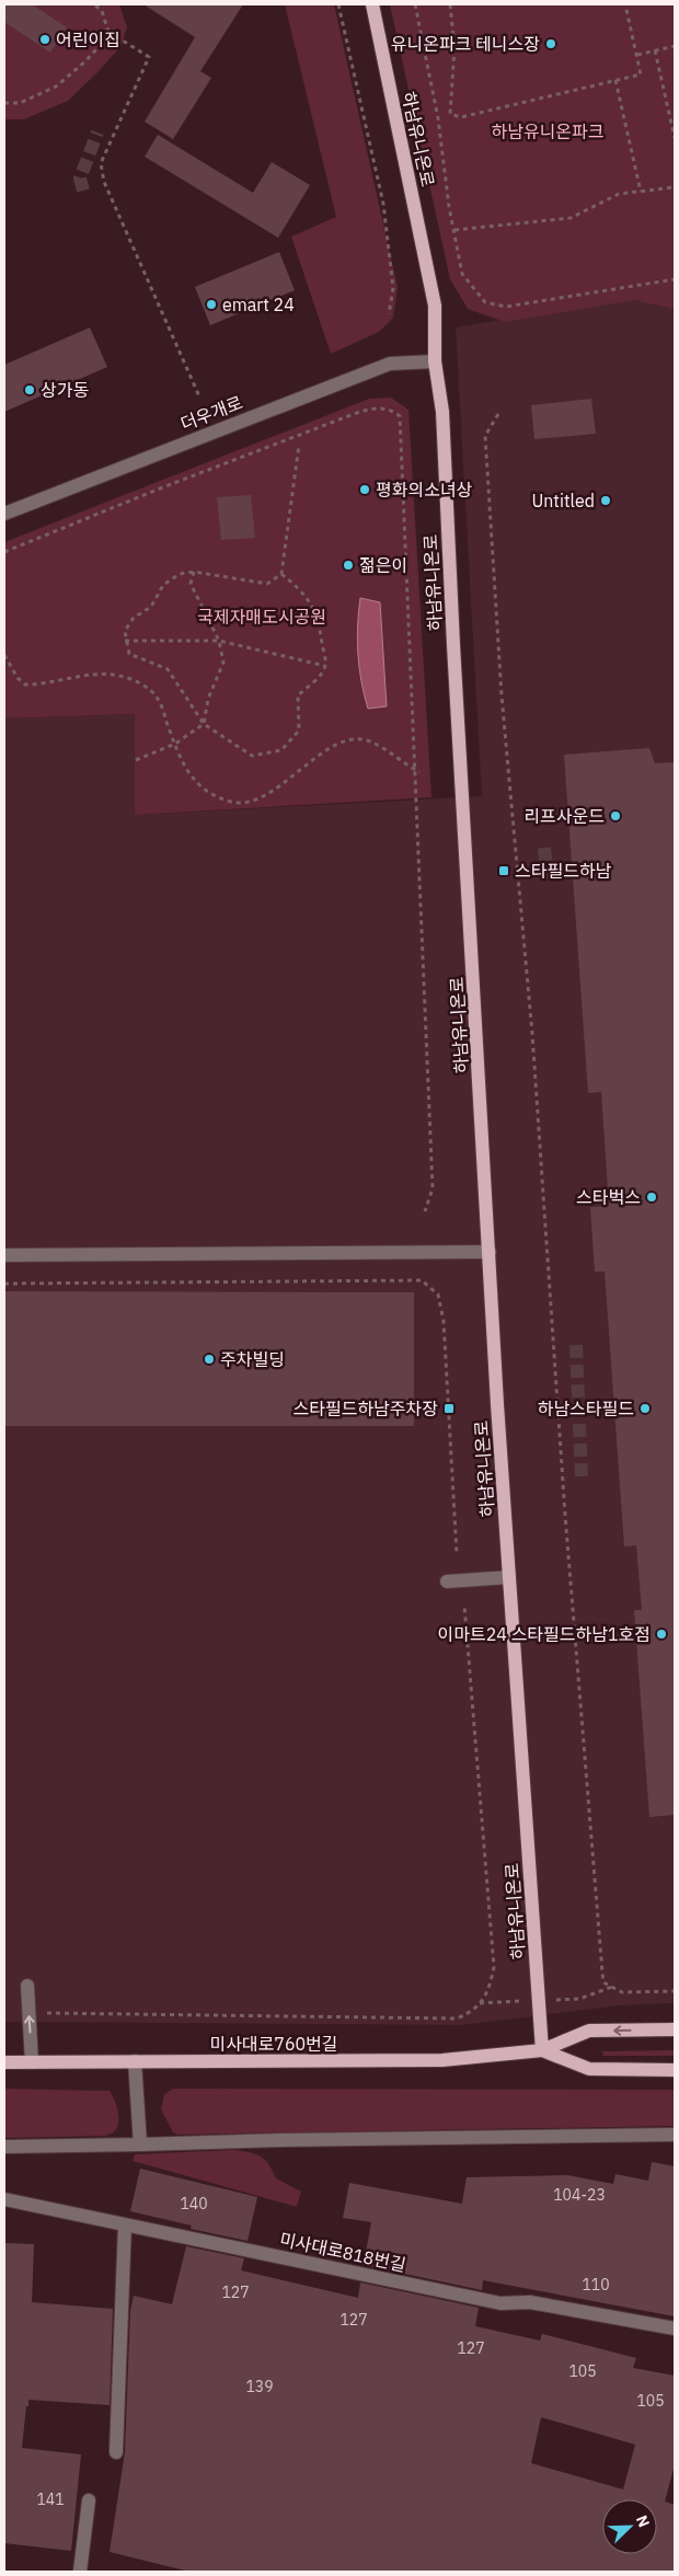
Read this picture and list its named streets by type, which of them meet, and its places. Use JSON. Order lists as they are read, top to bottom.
{
  "streets": {
    "main road": ["하남유니온로", "미사대로760번길"],
    "street": ["더우개로", "미사대로818번길"]
  },
  "crossings": [
    ["하남유니온로", "더우개로"],
    ["하남유니온로", "미사대로760번길"]
  ],
  "parks": ["하남유니온파크", "국제자매도시공원"],
  "places": {
    "other": [
      "어린이집",
      "유니온파크 테니스장",
      "emart 24",
      "상가동",
      "평화의소녀상",
      "Untitled",
      "젊은이",
      "리프사운드",
      "스타벅스",
      "주차빌딩",
      "하남스타필드",
      "이마트24 스타필드하남1호점"
    ],
    "transit": ["스타필드하남", "스타필드하남주차장"]
  },
  "house_numbers": [
    "104-23",
    "140",
    "110",
    "127",
    "127",
    "127",
    "105",
    "139",
    "105",
    "141"
  ],
  "north": "top right"
}
